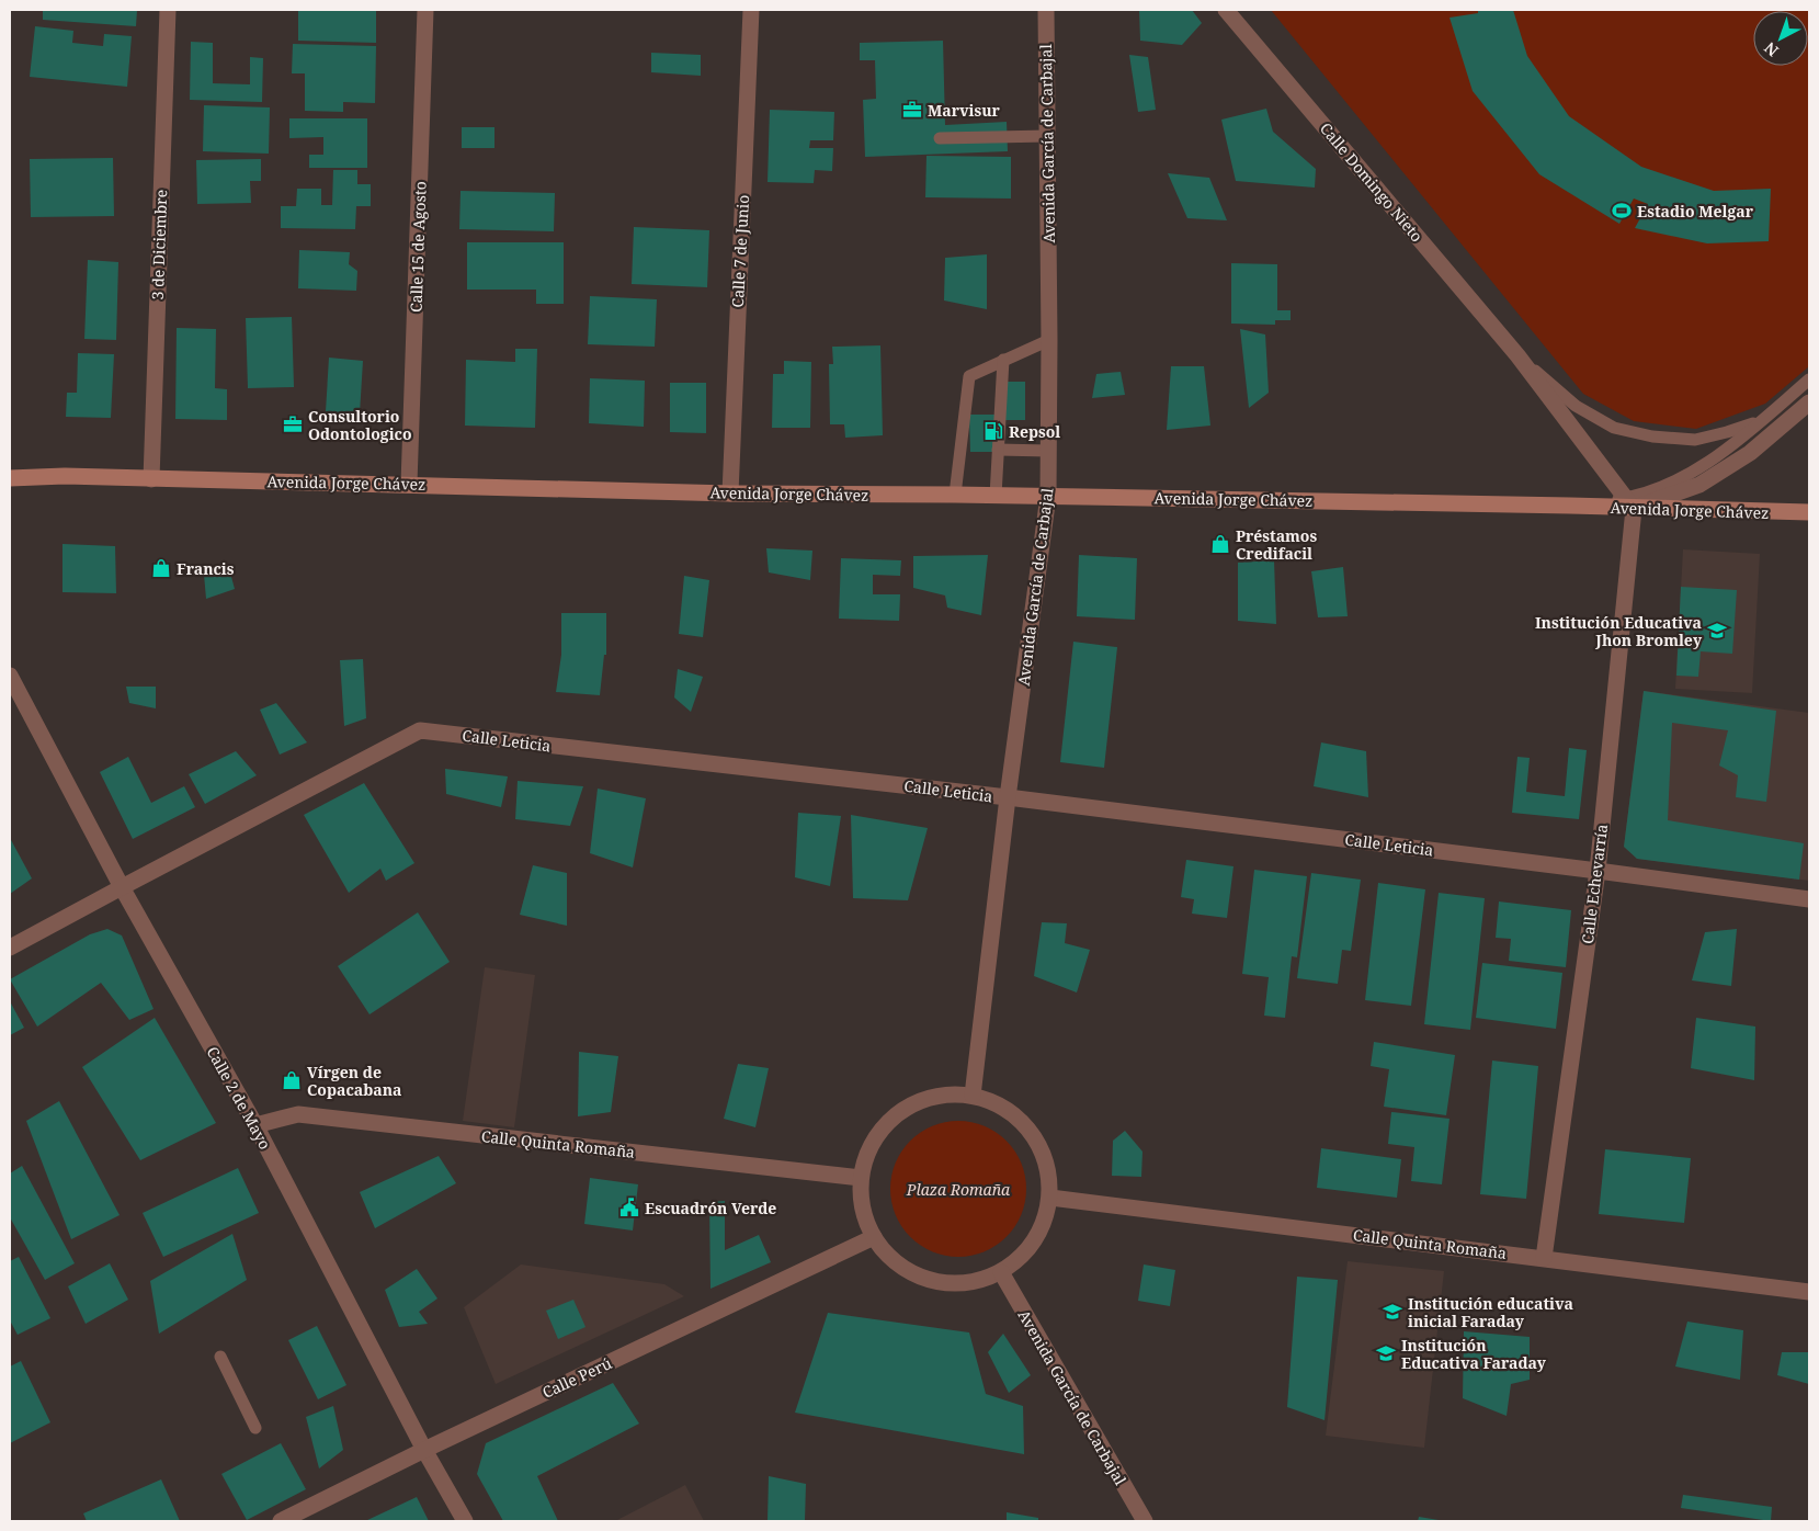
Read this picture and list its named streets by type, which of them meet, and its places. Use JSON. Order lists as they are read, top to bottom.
{
  "streets": {
    "main road": ["Avenida Jorge Chávez"],
    "street": [
      "Avenida García de Carbajal",
      "Calle Domingo Nieto",
      "3 de Diciembre",
      "Calle 15 de Agosto",
      "Calle 7 de Junio",
      "Calle Leticia",
      "Calle Echevarría",
      "Calle 2 de Mayo",
      "Calle Quinta Romaña",
      "Calle Perú"
    ]
  },
  "crossings": [
    ["Avenida García de Carbajal", "Avenida Jorge Chávez"],
    ["Avenida García de Carbajal", "Calle Leticia"],
    ["Avenida García de Carbajal", "Calle Quinta Romaña"],
    ["Avenida García de Carbajal", "Calle Perú"],
    ["Calle Domingo Nieto", "Avenida Jorge Chávez"],
    ["Calle Domingo Nieto", "Calle Echevarría"],
    ["3 de Diciembre", "Avenida Jorge Chávez"],
    ["Calle 15 de Agosto", "Avenida Jorge Chávez"],
    ["Calle 7 de Junio", "Avenida Jorge Chávez"],
    ["Avenida Jorge Chávez", "Calle Echevarría"],
    ["Calle Leticia", "Calle Echevarría"],
    ["Calle Leticia", "Calle 2 de Mayo"],
    ["Calle Echevarría", "Calle Quinta Romaña"],
    ["Calle 2 de Mayo", "Calle Quinta Romaña"],
    ["Calle 2 de Mayo", "Calle Perú"],
    ["Calle Quinta Romaña", "Calle Perú"]
  ],
  "parks": ["Plaza Romaña"],
  "places": {
    "office": ["Marvisur", "Consultorio Odontologico"],
    "sports": ["Estadio Melgar"],
    "fuel station": ["Repsol"],
    "shop": ["Préstamos Credifacil", "Francis", "Vírgen de Copacabana"],
    "school or university": ["Institución Educativa Jhon Bromley", "Institución educativa inicial Faraday", "Institución Educativa Faraday"],
    "public building": ["Escuadrón Verde"]
  },
  "north": "bottom left"
}
